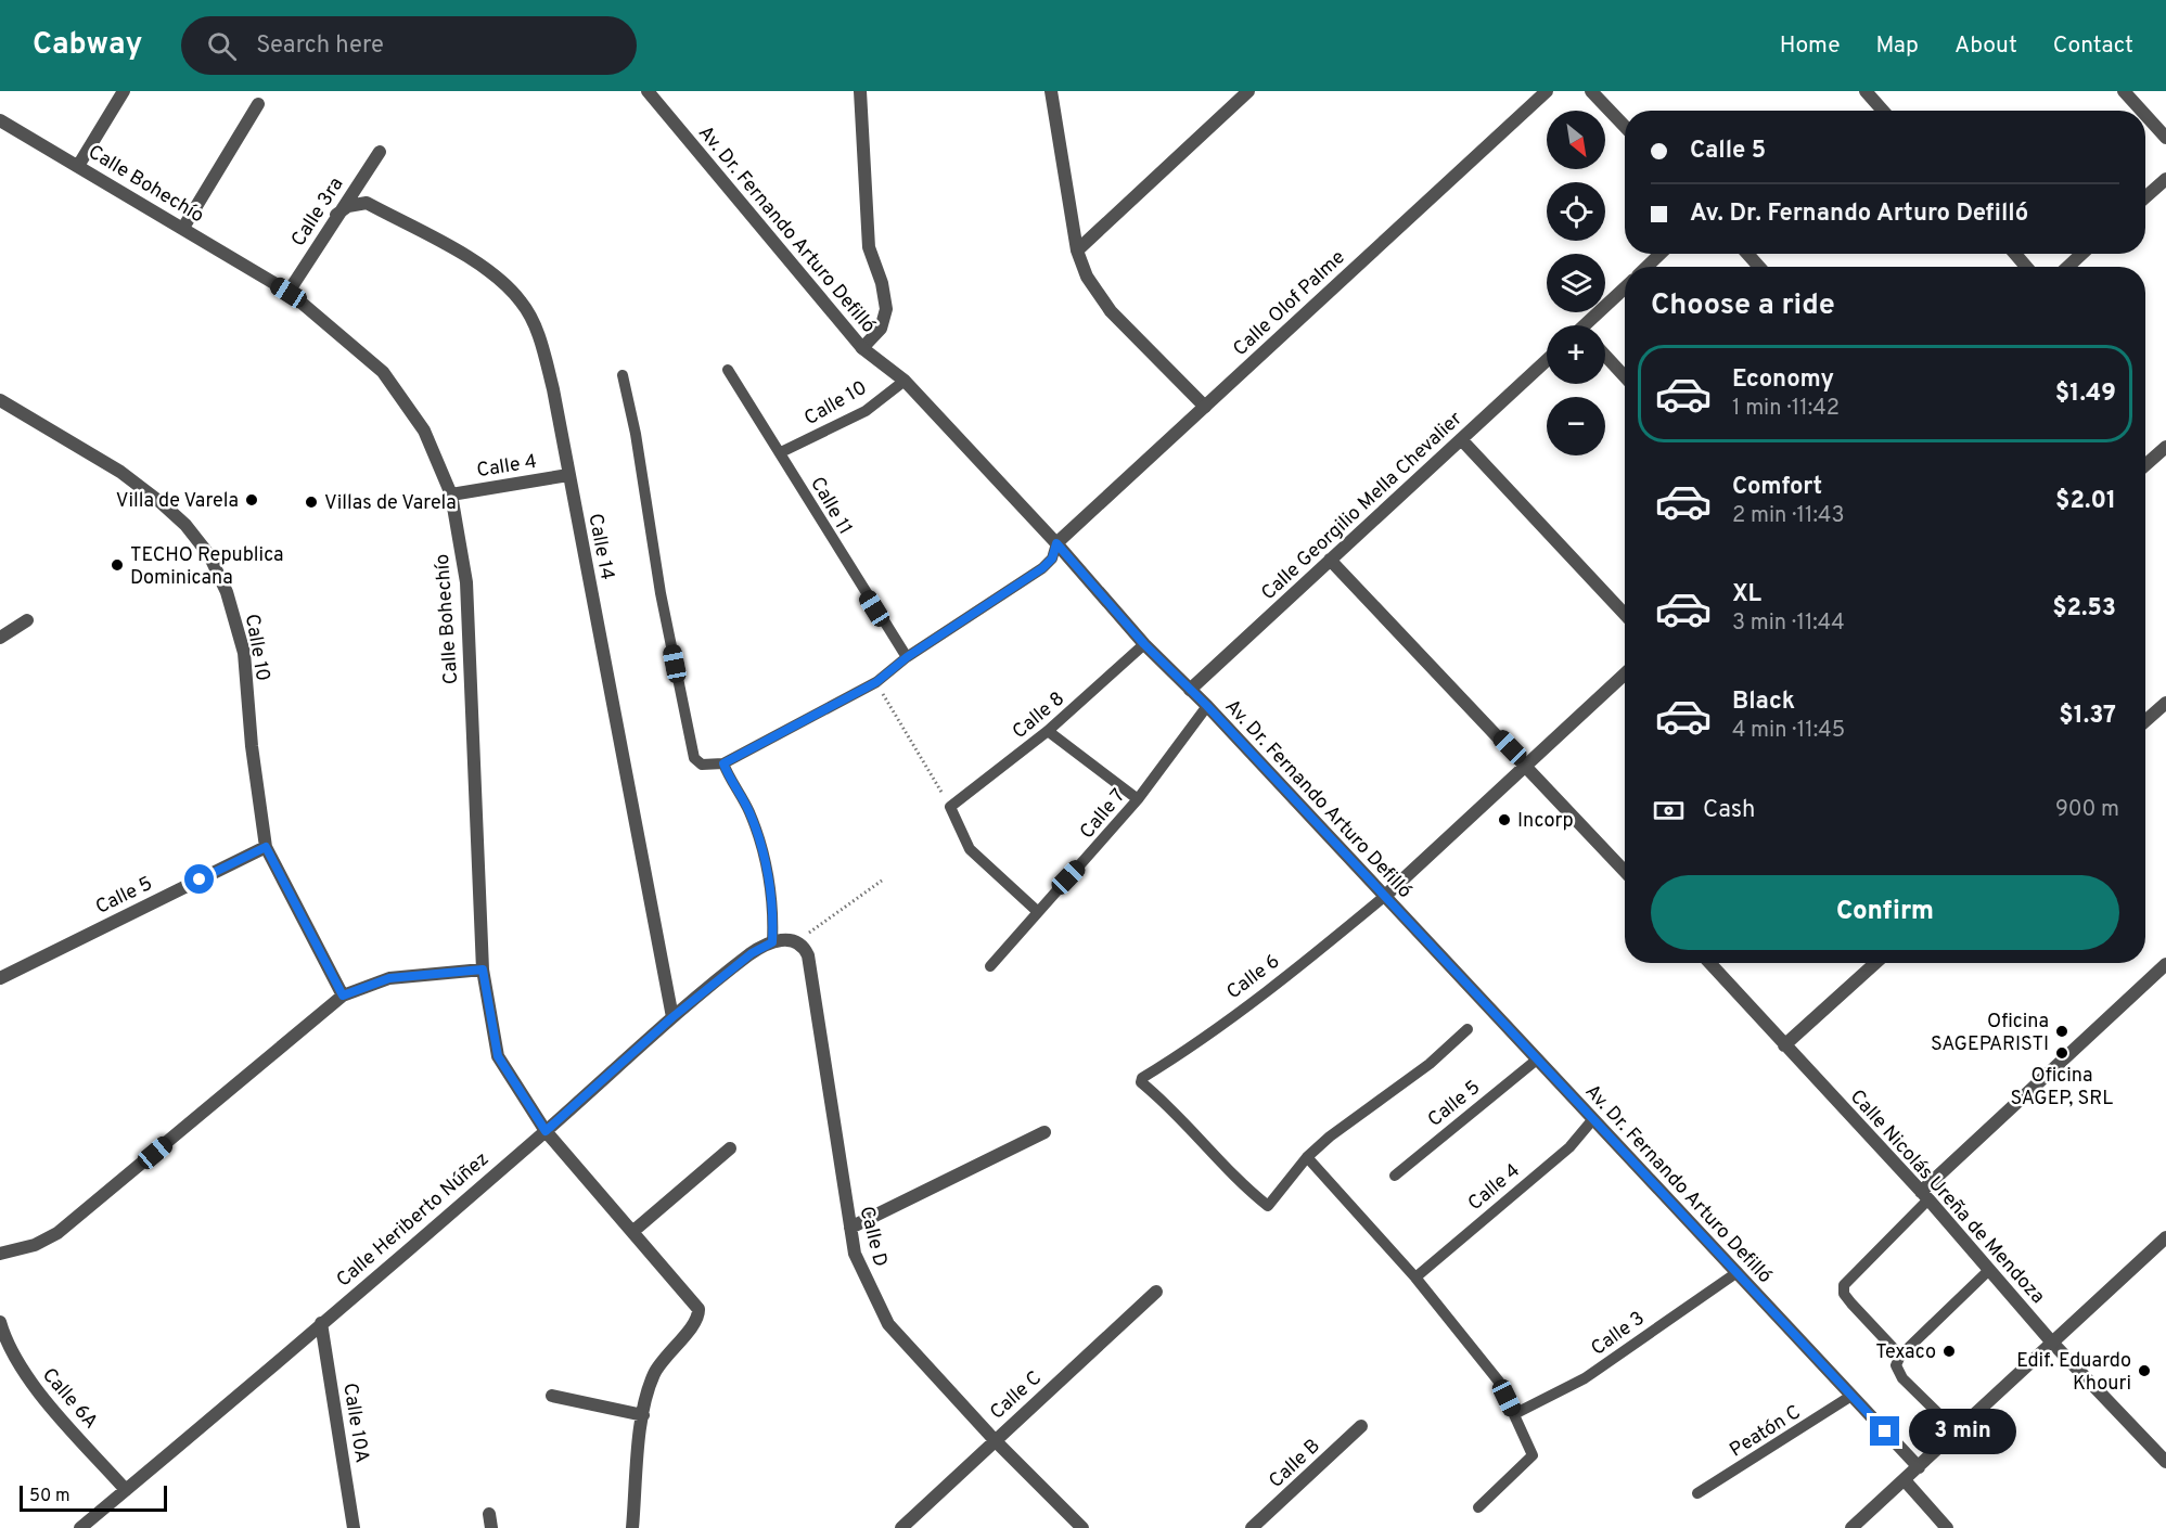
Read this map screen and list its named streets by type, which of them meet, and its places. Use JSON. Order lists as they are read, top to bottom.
{
  "streets": {
    "street": [
      "Calle Bohechío",
      "Calle 3ra",
      "Av. Dr. Fernando Arturo Defilló",
      "Calle Olof Palme",
      "Calle 10",
      "Calle 4",
      "Calle Georgilio Mella Chevalier",
      "Calle 14",
      "Calle 5",
      "Calle Nicolás Ureña de Mendoza",
      "Calle Heriberto Núñez",
      "Calle D",
      "Calle C",
      "Calle 6A",
      "Calle 10A",
      "Calle B"
    ],
    "lane": [
      "Calle 11",
      "Calle 8",
      "Calle 7",
      "Calle 6",
      "Calle 3",
      "Peatón C"
    ]
  },
  "crossings": [
    ["Calle Bohechío", "Calle 3ra"],
    ["Calle Bohechío", "Calle 4"],
    ["Calle Bohechío", "Calle Heriberto Núñez"],
    ["Calle 3ra", "Calle 14"],
    ["Av. Dr. Fernando Arturo Defilló", "Calle Olof Palme"],
    ["Av. Dr. Fernando Arturo Defilló", "Calle 10"],
    ["Av. Dr. Fernando Arturo Defilló", "Calle 4"],
    ["Av. Dr. Fernando Arturo Defilló", "Calle Georgilio Mella Chevalier"],
    ["Av. Dr. Fernando Arturo Defilló", "Calle 8"],
    ["Av. Dr. Fernando Arturo Defilló", "Calle 7"],
    ["Av. Dr. Fernando Arturo Defilló", "Calle 5"],
    ["Av. Dr. Fernando Arturo Defilló", "Calle 6"],
    ["Av. Dr. Fernando Arturo Defilló", "Calle 3"],
    ["Av. Dr. Fernando Arturo Defilló", "Peatón C"],
    ["Calle 10", "Calle 11"],
    ["Calle 10", "Calle 5"],
    ["Calle 4", "Calle 14"],
    ["Calle 14", "Calle Heriberto Núñez"],
    ["Calle Heriberto Núñez", "Calle 6A"],
    ["Calle Heriberto Núñez", "Calle 10A"],
    ["Calle D", "Calle C"]
  ],
  "places": [
    "Villa de Varela",
    "Villas de Varela",
    "TECHO Republica Dominicana",
    "Incorp",
    "Oficina SAGEPARISTI",
    "Oficina SAGEP, SRL",
    "Texaco",
    "Edif. Eduardo Khouri"
  ],
  "scale_bar": "50 m",
  "north": "bottom right",
  "page": {
    "header": "Cabway",
    "search": "Search here",
    "nav": [
      "Home",
      "Map",
      "About",
      "Contact"
    ],
    "map_buttons": ["+", "−"],
    "banner": ["Calle 5", "Av. Dr. Fernando Arturo Defilló"],
    "heading": "Choose a ride",
    "list": [
      {
        "name": "Economy",
        "note": "1 min · 11:42",
        "value": "$1.49"
      },
      {
        "name": "Comfort",
        "note": "2 min · 11:43",
        "value": "$2.01"
      },
      {
        "name": "XL",
        "note": "3 min · 11:44",
        "value": "$2.53"
      },
      {
        "name": "Black",
        "note": "4 min · 11:45",
        "value": "$1.37"
      }
    ],
    "pay": ["Cash", "900 m"],
    "buttons": "Confirm",
    "bubble": "3 min",
    "scale": "50 m"
  }
}
